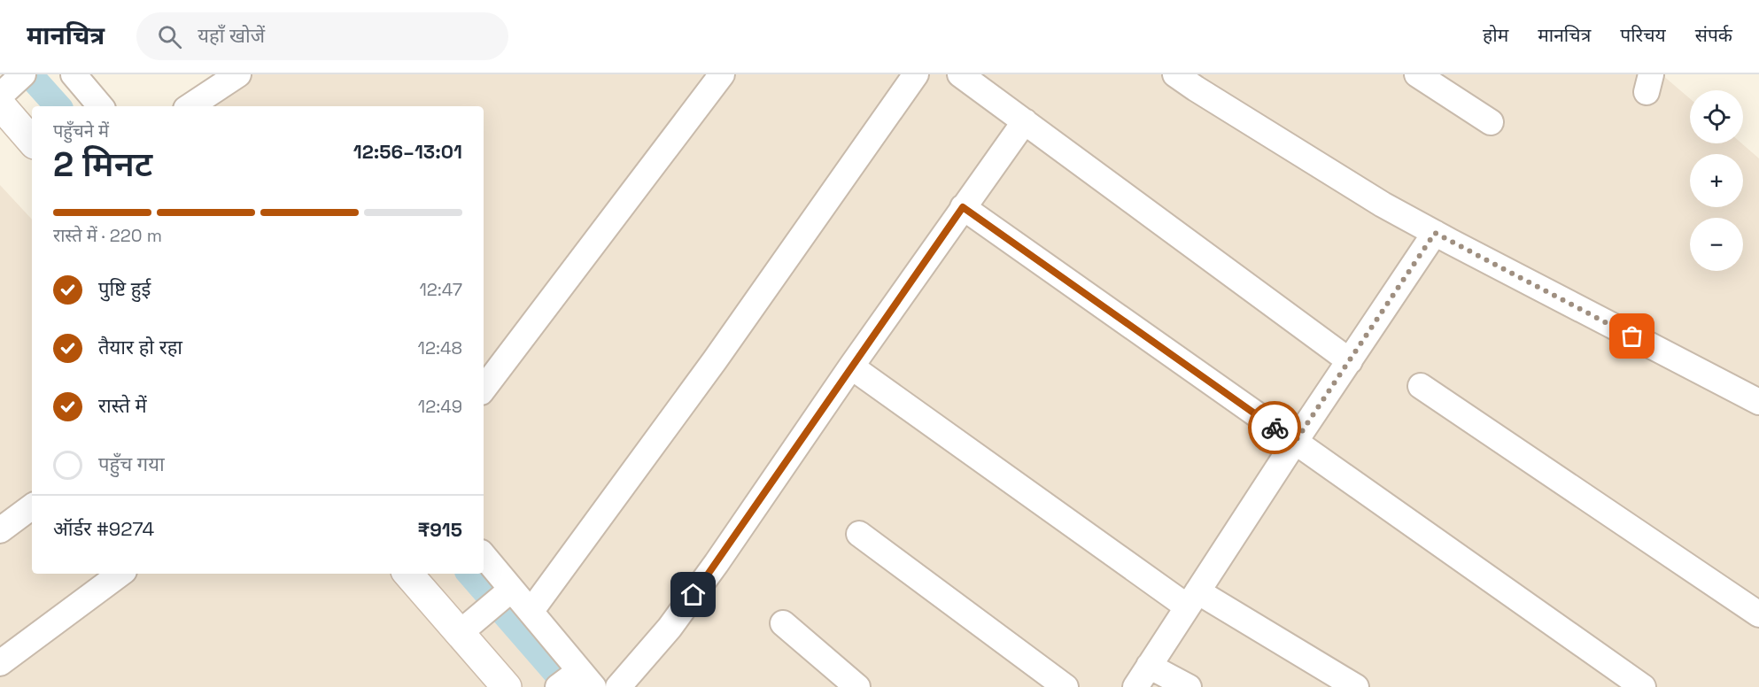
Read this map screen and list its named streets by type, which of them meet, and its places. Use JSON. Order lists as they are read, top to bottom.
{
  "page": {
    "header": "मानचित्र",
    "search": "यहाँ खोजें",
    "nav": [
      "होम",
      "मानचित्र",
      "परिचय",
      "संपर्क"
    ],
    "map_buttons": ["+", "−"],
    "heading": ["2 मिनट", "पहुँचने में", "12:56–13:01"],
    "panel": ["ऑर्डर #9274", "₹915"],
    "bar": "रास्ते में · 220 m",
    "list": [
      ["पुष्टि हुई", "12:47"],
      ["तैयार हो रहा", "12:48"],
      ["रास्ते में", "12:49"],
      "पहुँच गया"
    ]
  }
}
